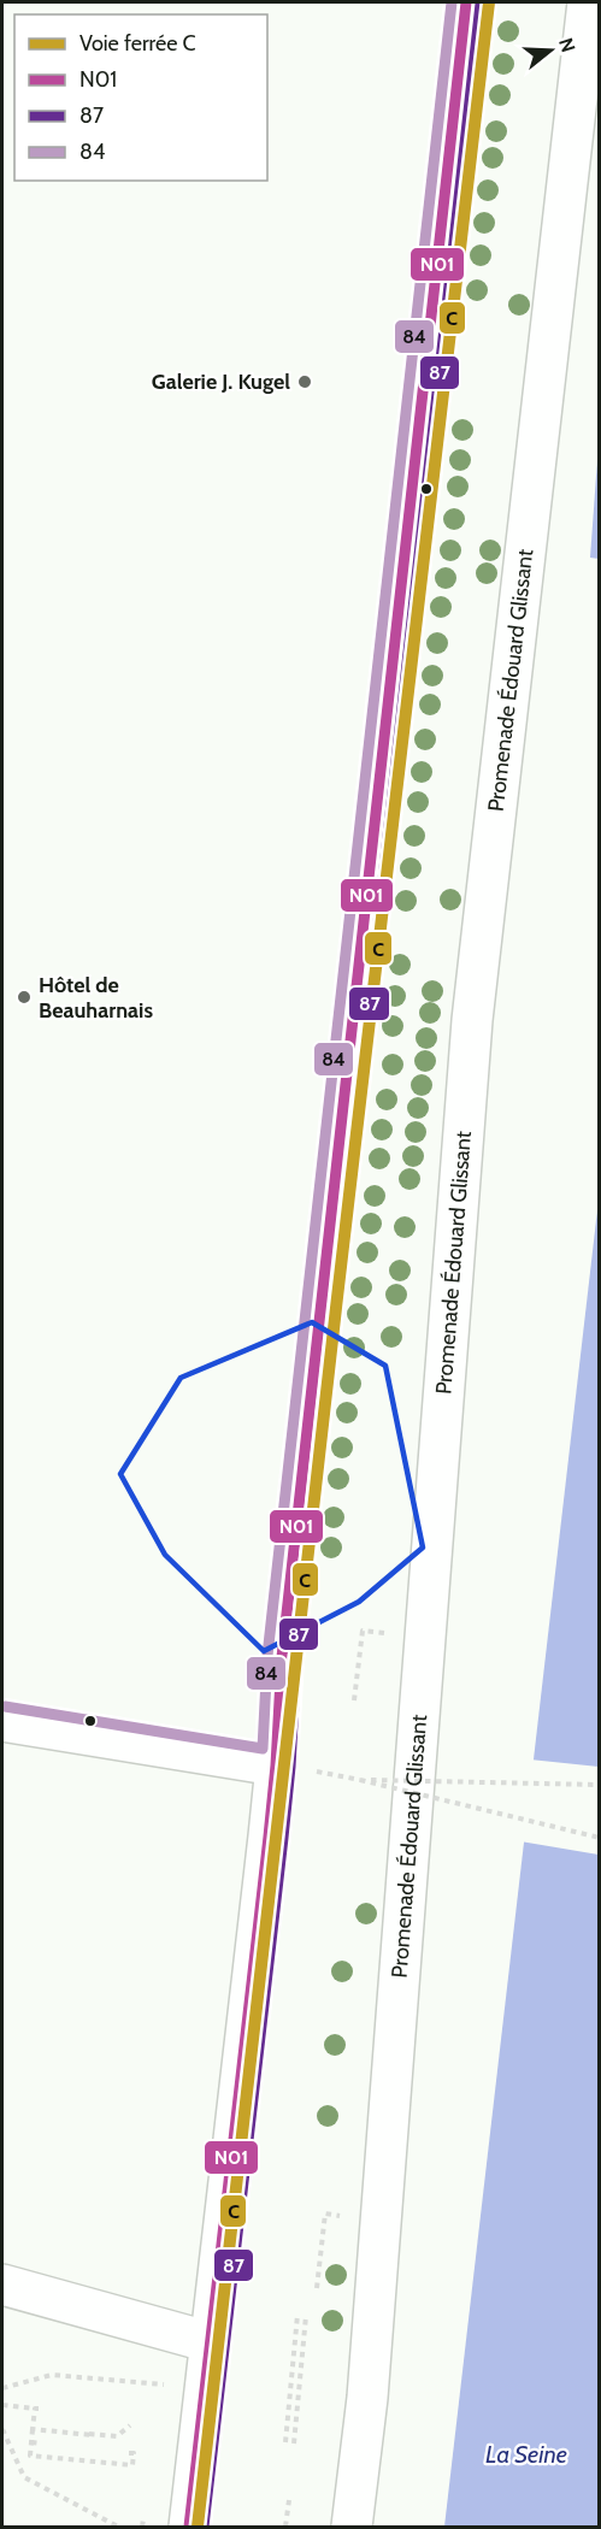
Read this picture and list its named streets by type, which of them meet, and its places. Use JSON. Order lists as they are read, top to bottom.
{
  "streets": {
    "street": ["Promenade Édouard Glissant"]
  },
  "water": ["La Seine"],
  "places": ["Galerie J. Kugel", "Hôtel de Beauharnais"],
  "lines": [
    "rail line C",
    "transit line N01",
    "transit line 84",
    "transit line 87"
  ],
  "legend": [
    "Voie ferrée C",
    "N01",
    "87",
    "84"
  ],
  "north": "right"
}
